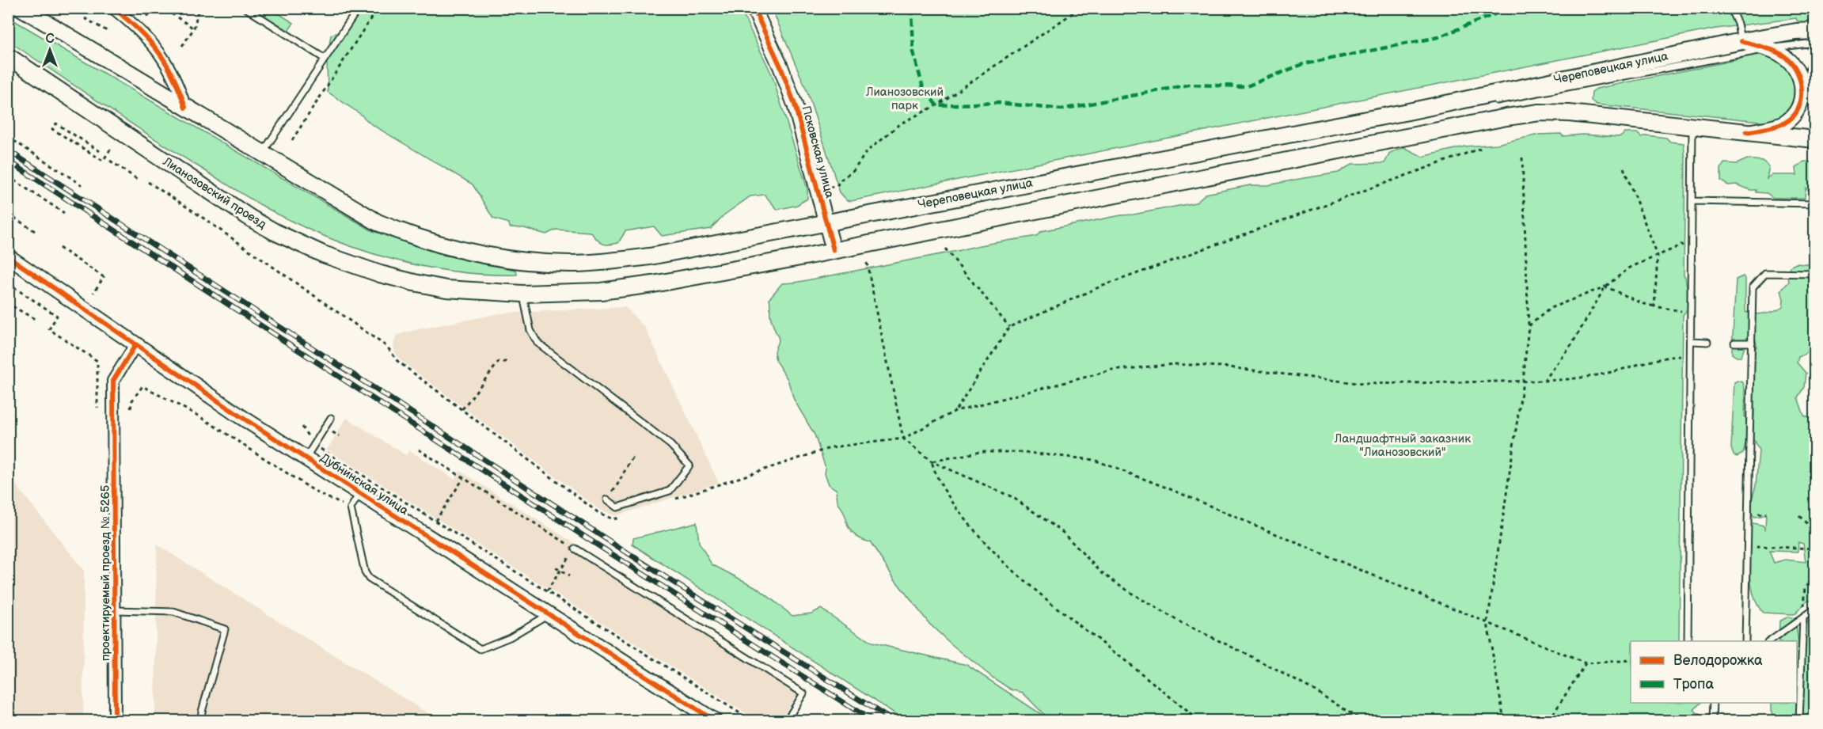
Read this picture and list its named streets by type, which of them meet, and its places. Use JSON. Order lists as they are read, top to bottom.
{
  "streets": {
    "main road": ["Череповецкая улица", "Лианозовский проезд"],
    "street": ["Псковская улица", "Дубнинская улица", "проектируемый проезд № 5265"]
  },
  "crossings": [
    ["Череповецкая улица", "Псковская улица"],
    ["Псковская улица", "Лианозовский проезд"],
    ["Дубнинская улица", "проектируемый проезд № 5265"]
  ],
  "parks": ["Лианозовский парк", "Ландшафтный заказник \"Лианозовский\""],
  "legend": ["Велодорожка", "Тропа"],
  "north": "top"
}
